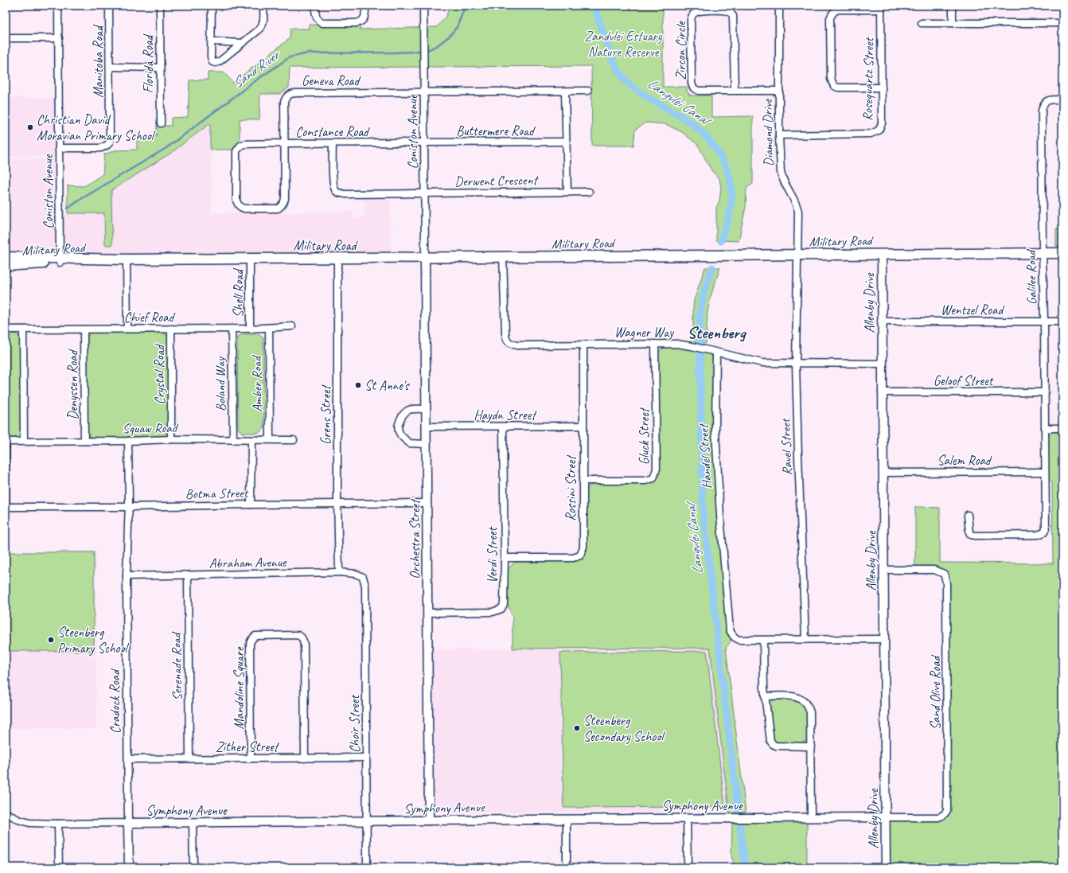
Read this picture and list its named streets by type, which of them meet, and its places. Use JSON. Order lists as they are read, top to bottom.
{
  "streets": {
    "main road": ["Military Road"],
    "street": [
      "Zircon Circle",
      "Manitoba Road",
      "Florida Road",
      "Rosequartz Street",
      "Geneva Road",
      "Buttermere Road",
      "Constance Road",
      "Coniston Avenue",
      "Diamond Drive",
      "Derwent Crescent",
      "Galilee Road",
      "Shell Road",
      "Allenby Drive",
      "Wentzel Road",
      "Chief Road",
      "Wagner Way",
      "Crystal Road",
      "Geloof Street",
      "Boland Way",
      "Amber Road",
      "Denyssen Road",
      "Haydn Street",
      "Grens Street",
      "Squaw Road",
      "Gluck Street",
      "Ravel Street",
      "Handel Street",
      "Salem Road",
      "Rossini Street",
      "Botma Street",
      "Orchestra Street",
      "Verdi Street",
      "Abraham Avenue",
      "Serenade Road",
      "Mandoline Square",
      "Sand Olive Road",
      "Cradock Road",
      "Choir Street",
      "Zither Street",
      "Symphony Avenue"
    ]
  },
  "crossings": [
    ["Zircon Circle", "Diamond Drive"],
    ["Manitoba Road", "Coniston Avenue"],
    ["Rosequartz Street", "Diamond Drive"],
    ["Geneva Road", "Constance Road"],
    ["Geneva Road", "Coniston Avenue"],
    ["Buttermere Road", "Constance Road"],
    ["Buttermere Road", "Coniston Avenue"],
    ["Constance Road", "Coniston Avenue"],
    ["Constance Road", "Derwent Crescent"],
    ["Coniston Avenue", "Derwent Crescent"],
    ["Coniston Avenue", "Military Road"],
    ["Coniston Avenue", "Orchestra Street"],
    ["Diamond Drive", "Military Road"],
    ["Diamond Drive", "Ravel Street"],
    ["Military Road", "Galilee Road"],
    ["Military Road", "Shell Road"],
    ["Military Road", "Allenby Drive"],
    ["Military Road", "Wagner Way"],
    ["Military Road", "Grens Street"],
    ["Military Road", "Ravel Street"],
    ["Military Road", "Orchestra Street"],
    ["Galilee Road", "Wentzel Road"],
    ["Galilee Road", "Geloof Street"],
    ["Galilee Road", "Salem Road"],
    ["Shell Road", "Chief Road"],
    ["Allenby Drive", "Wentzel Road"],
    ["Allenby Drive", "Wagner Way"],
    ["Allenby Drive", "Geloof Street"],
    ["Allenby Drive", "Handel Street"],
    ["Allenby Drive", "Salem Road"],
    ["Allenby Drive", "Sand Olive Road"],
    ["Allenby Drive", "Symphony Avenue"],
    ["Chief Road", "Crystal Road"],
    ["Chief Road", "Boland Way"],
    ["Chief Road", "Amber Road"],
    ["Chief Road", "Denyssen Road"],
    ["Wagner Way", "Gluck Street"],
    ["Wagner Way", "Ravel Street"],
    ["Wagner Way", "Handel Street"],
    ["Wagner Way", "Rossini Street"],
    ["Crystal Road", "Squaw Road"],
    ["Boland Way", "Squaw Road"],
    ["Amber Road", "Squaw Road"],
    ["Denyssen Road", "Squaw Road"],
    ["Haydn Street", "Rossini Street"],
    ["Haydn Street", "Orchestra Street"],
    ["Haydn Street", "Verdi Street"],
    ["Grens Street", "Botma Street"],
    ["Grens Street", "Abraham Avenue"],
    ["Squaw Road", "Cradock Road"],
    ["Gluck Street", "Rossini Street"],
    ["Ravel Street", "Handel Street"],
    ["Rossini Street", "Verdi Street"],
    ["Botma Street", "Orchestra Street"],
    ["Botma Street", "Cradock Road"],
    ["Orchestra Street", "Verdi Street"],
    ["Orchestra Street", "Symphony Avenue"],
    ["Abraham Avenue", "Serenade Road"],
    ["Abraham Avenue", "Cradock Road"],
    ["Abraham Avenue", "Choir Street"],
    ["Serenade Road", "Zither Street"],
    ["Mandoline Square", "Zither Street"],
    ["Sand Olive Road", "Symphony Avenue"],
    ["Cradock Road", "Zither Street"],
    ["Cradock Road", "Symphony Avenue"],
    ["Choir Street", "Zither Street"],
    ["Choir Street", "Symphony Avenue"]
  ],
  "districts": ["Steenberg"],
  "water": ["Sand River", "Langvlei Canal"],
  "parks": ["Zandvlei Estuary Nature Reserve"],
  "places": [
    "Christian David Moravian Primary School",
    "St Anne's",
    "Steenberg Primary School",
    "Steenberg Secondary School"
  ]
}
